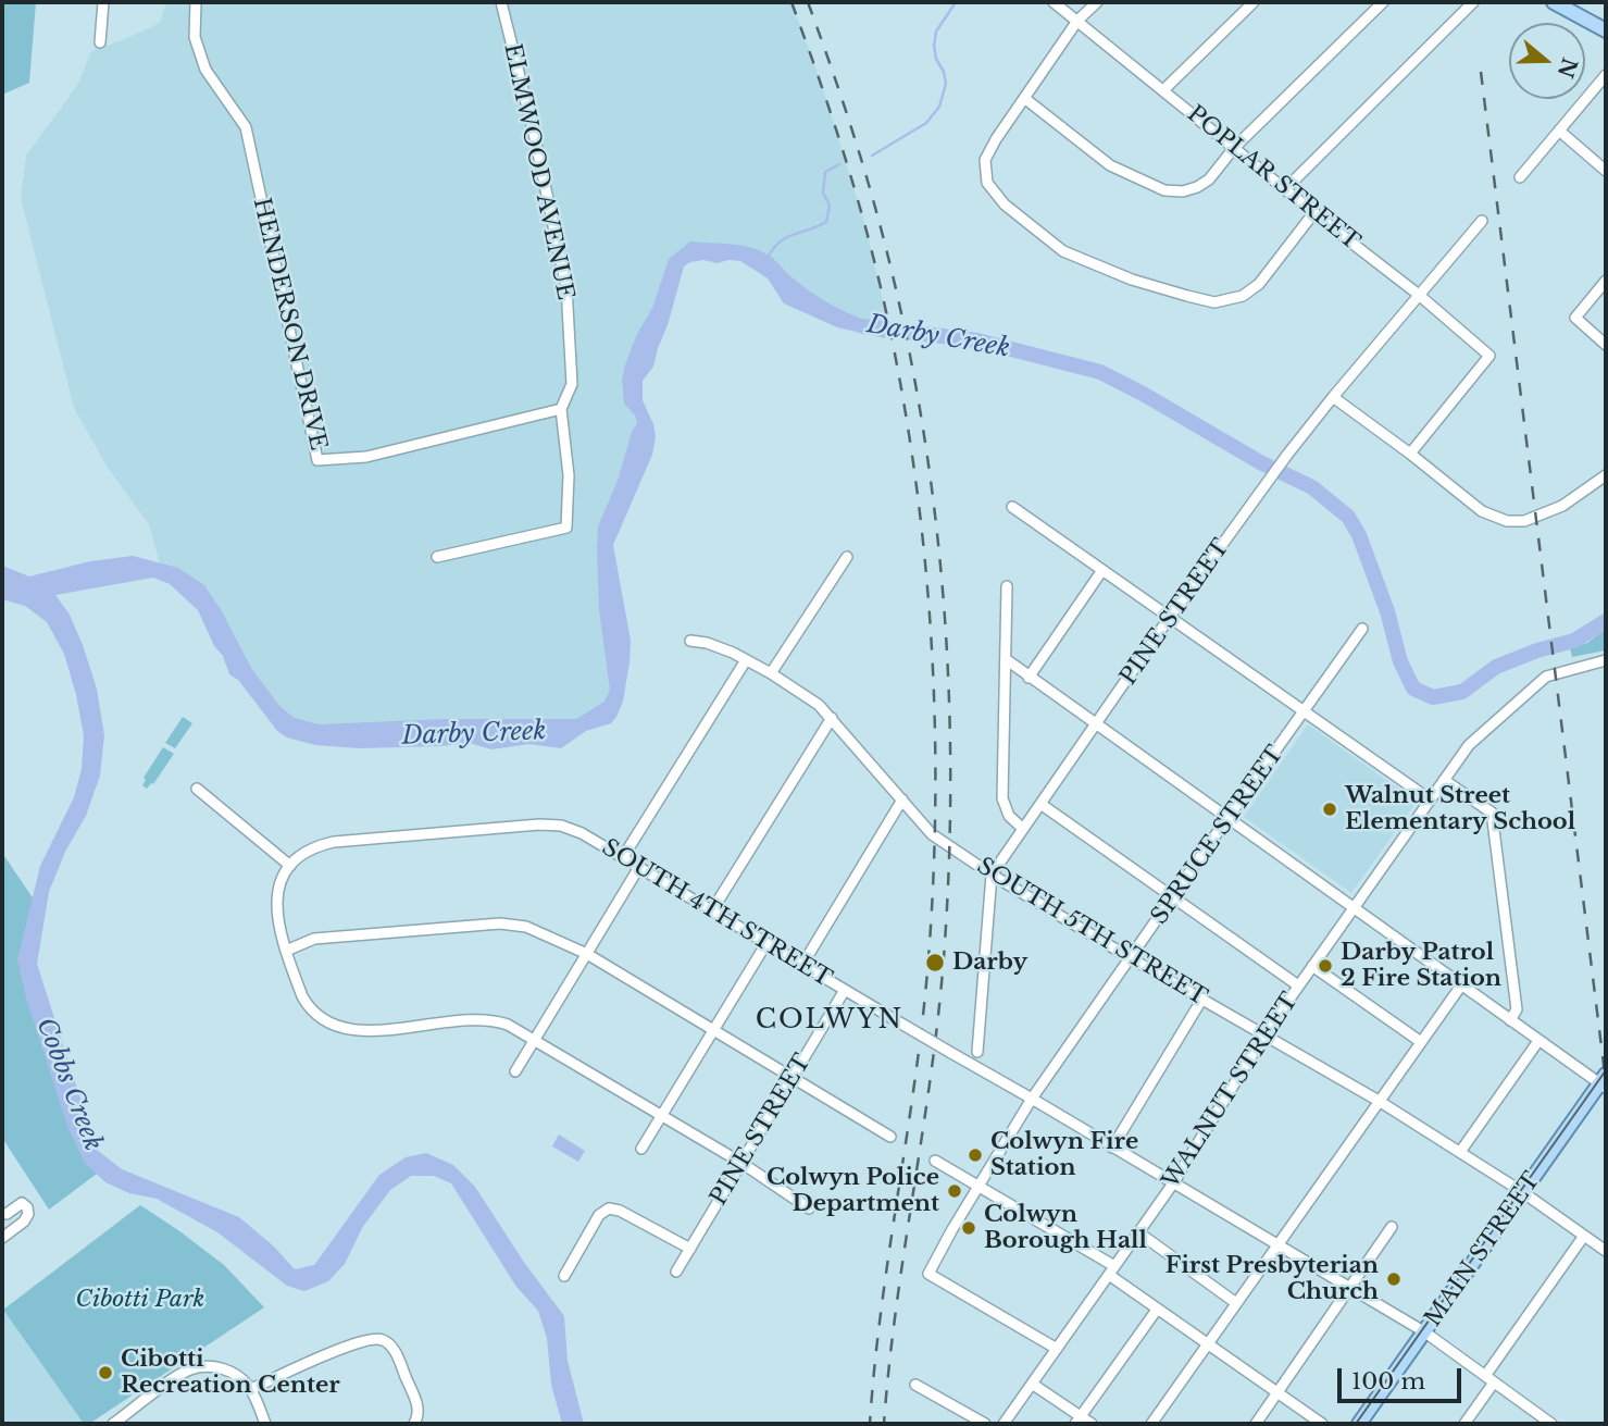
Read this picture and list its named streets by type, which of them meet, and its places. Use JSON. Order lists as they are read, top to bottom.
{
  "streets": {
    "main road": ["MAIN STREET"],
    "street": [
      "ELMWOOD AVENUE",
      "POPLAR STREET",
      "HENDERSON DRIVE",
      "PINE STREET",
      "SPRUCE STREET",
      "SOUTH 4TH STREET",
      "SOUTH 5TH STREET",
      "WALNUT STREET"
    ]
  },
  "crossings": [
    ["ELMWOOD AVENUE", "HENDERSON DRIVE"],
    ["POPLAR STREET", "PINE STREET"],
    ["PINE STREET", "SOUTH 4TH STREET"],
    ["PINE STREET", "SOUTH 5TH STREET"],
    ["SPRUCE STREET", "SOUTH 4TH STREET"],
    ["SPRUCE STREET", "SOUTH 5TH STREET"],
    ["SPRUCE STREET", "WALNUT STREET"],
    ["SOUTH 4TH STREET", "WALNUT STREET"],
    ["SOUTH 4TH STREET", "MAIN STREET"],
    ["SOUTH 5TH STREET", "WALNUT STREET"],
    ["SOUTH 5TH STREET", "MAIN STREET"]
  ],
  "districts": ["COLWYN"],
  "water": ["Darby Creek", "Cobbs Creek"],
  "parks": ["Cibotti Park"],
  "places": [
    "Walnut Street Elementary School",
    "Darby",
    "Darby Patrol 2 Fire Station",
    "Colwyn Fire Station",
    "Colwyn Police Department",
    "Colwyn Borough Hall",
    "First Presbyterian Church",
    "Cibotti Recreation Center"
  ],
  "scale_bar": "100 m",
  "north": "right"
}
